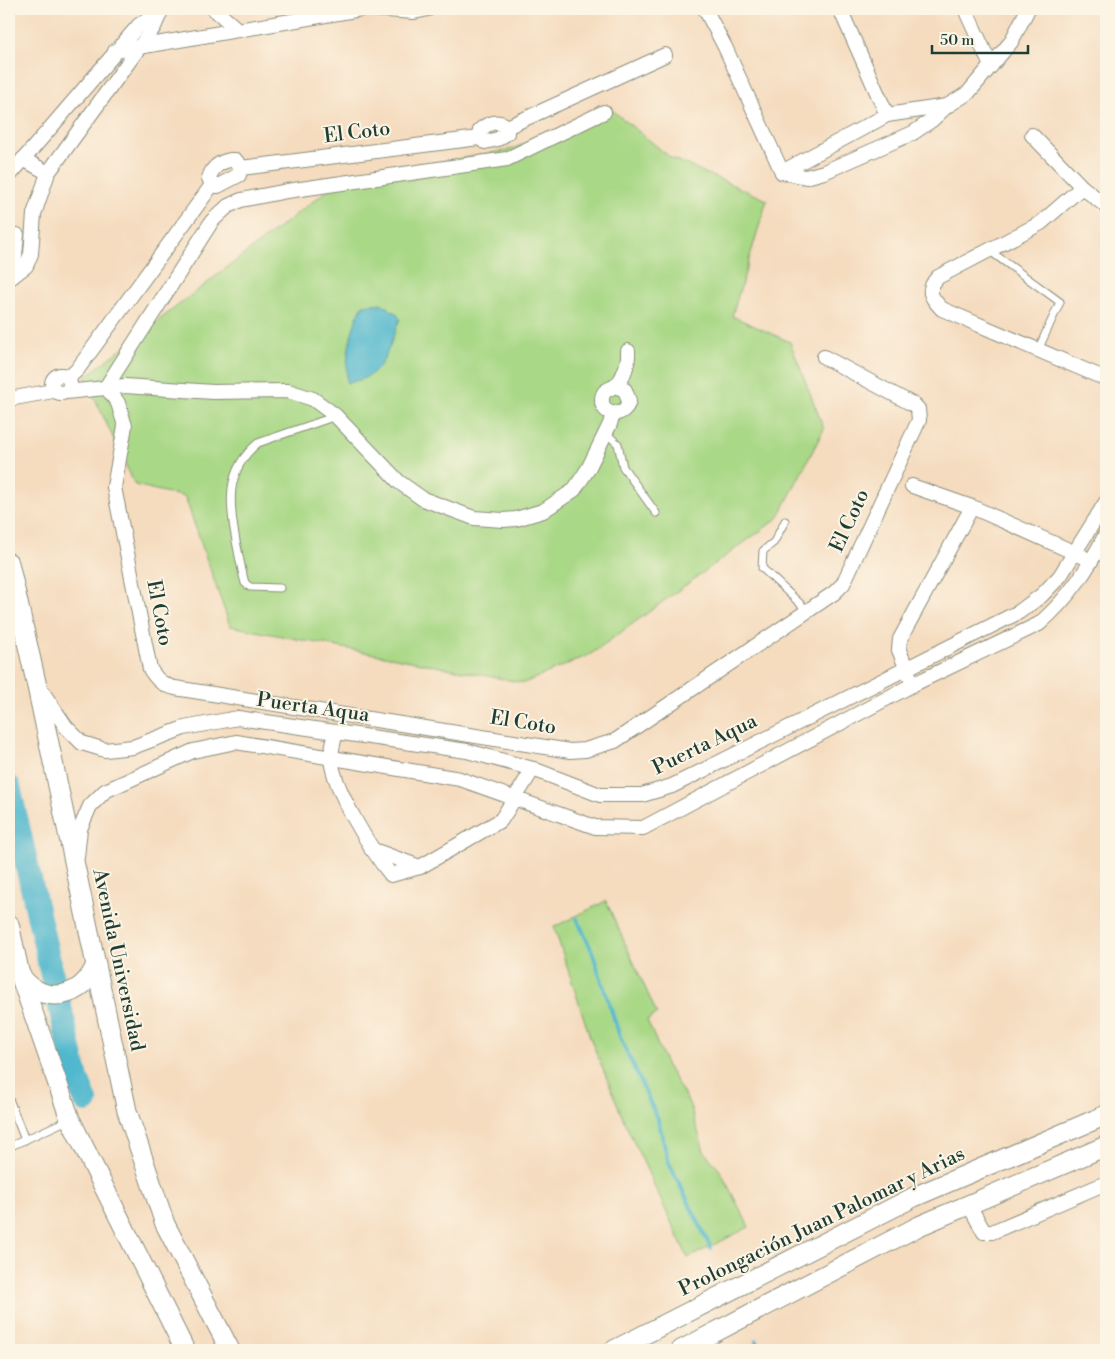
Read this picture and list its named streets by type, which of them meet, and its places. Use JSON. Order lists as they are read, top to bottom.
{
  "streets": {
    "main road": ["Avenida Universidad", "Prolongación Juan Palomar y Arias"],
    "street": ["El Coto", "Puerta Aqua"]
  },
  "crossings": [
    ["Puerta Aqua", "Avenida Universidad"]
  ],
  "scale_bar": "50 m"
}
